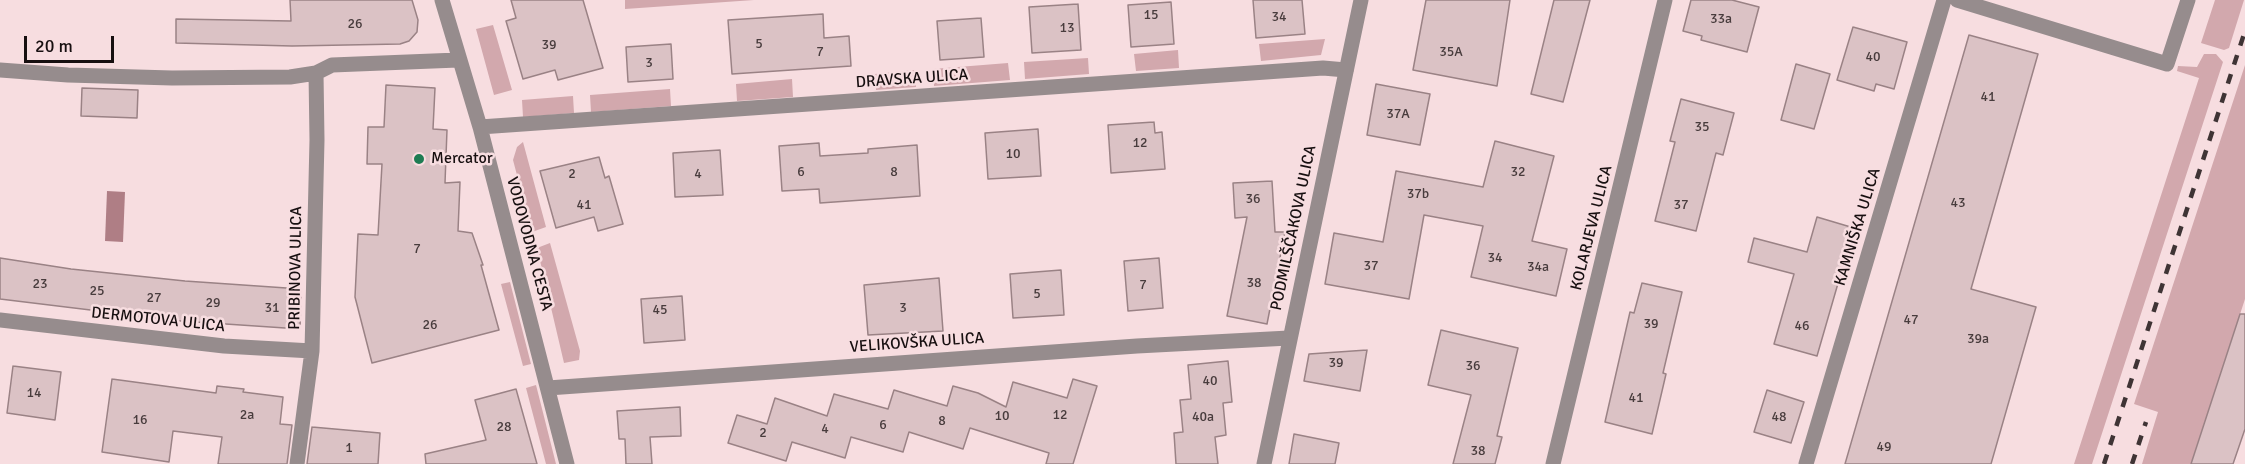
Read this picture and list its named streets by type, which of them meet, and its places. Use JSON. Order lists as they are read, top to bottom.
{
  "streets": {
    "street": [
      "DRAVSKA ULICA",
      "KAMNIŠKA ULICA",
      "PODMILŠČAKOVA ULICA",
      "KOLARJEVA ULICA",
      "VODOVODNA CESTA",
      "PRIBINOVA ULICA",
      "DERMOTOVA ULICA",
      "VELIKOVŠKA ULICA"
    ]
  },
  "crossings": [
    ["DRAVSKA ULICA", "PODMILŠČAKOVA ULICA"],
    ["DRAVSKA ULICA", "VODOVODNA CESTA"],
    ["PODMILŠČAKOVA ULICA", "VELIKOVŠKA ULICA"],
    ["VODOVODNA CESTA", "VELIKOVŠKA ULICA"],
    ["PRIBINOVA ULICA", "DERMOTOVA ULICA"]
  ],
  "places": ["Mercator"],
  "house_numbers": [
    "15",
    "34",
    "33a",
    "26",
    "13",
    "5",
    "39",
    "7",
    "35A",
    "40",
    "3",
    "41",
    "37A",
    "35",
    "12",
    "10",
    "6",
    "8",
    "32",
    "2",
    "4",
    "37b",
    "36",
    "43",
    "41",
    "37",
    "7",
    "34",
    "37",
    "34a",
    "38",
    "23",
    "7",
    "25",
    "5",
    "27",
    "29",
    "31",
    "3",
    "45",
    "47",
    "39",
    "26",
    "46",
    "39a",
    "39",
    "36",
    "40",
    "14",
    "41",
    "2a",
    "12",
    "10",
    "40a",
    "48",
    "16",
    "8",
    "6",
    "28",
    "4",
    "2",
    "49",
    "1",
    "38"
  ],
  "scale_bar": "20 m"
}
